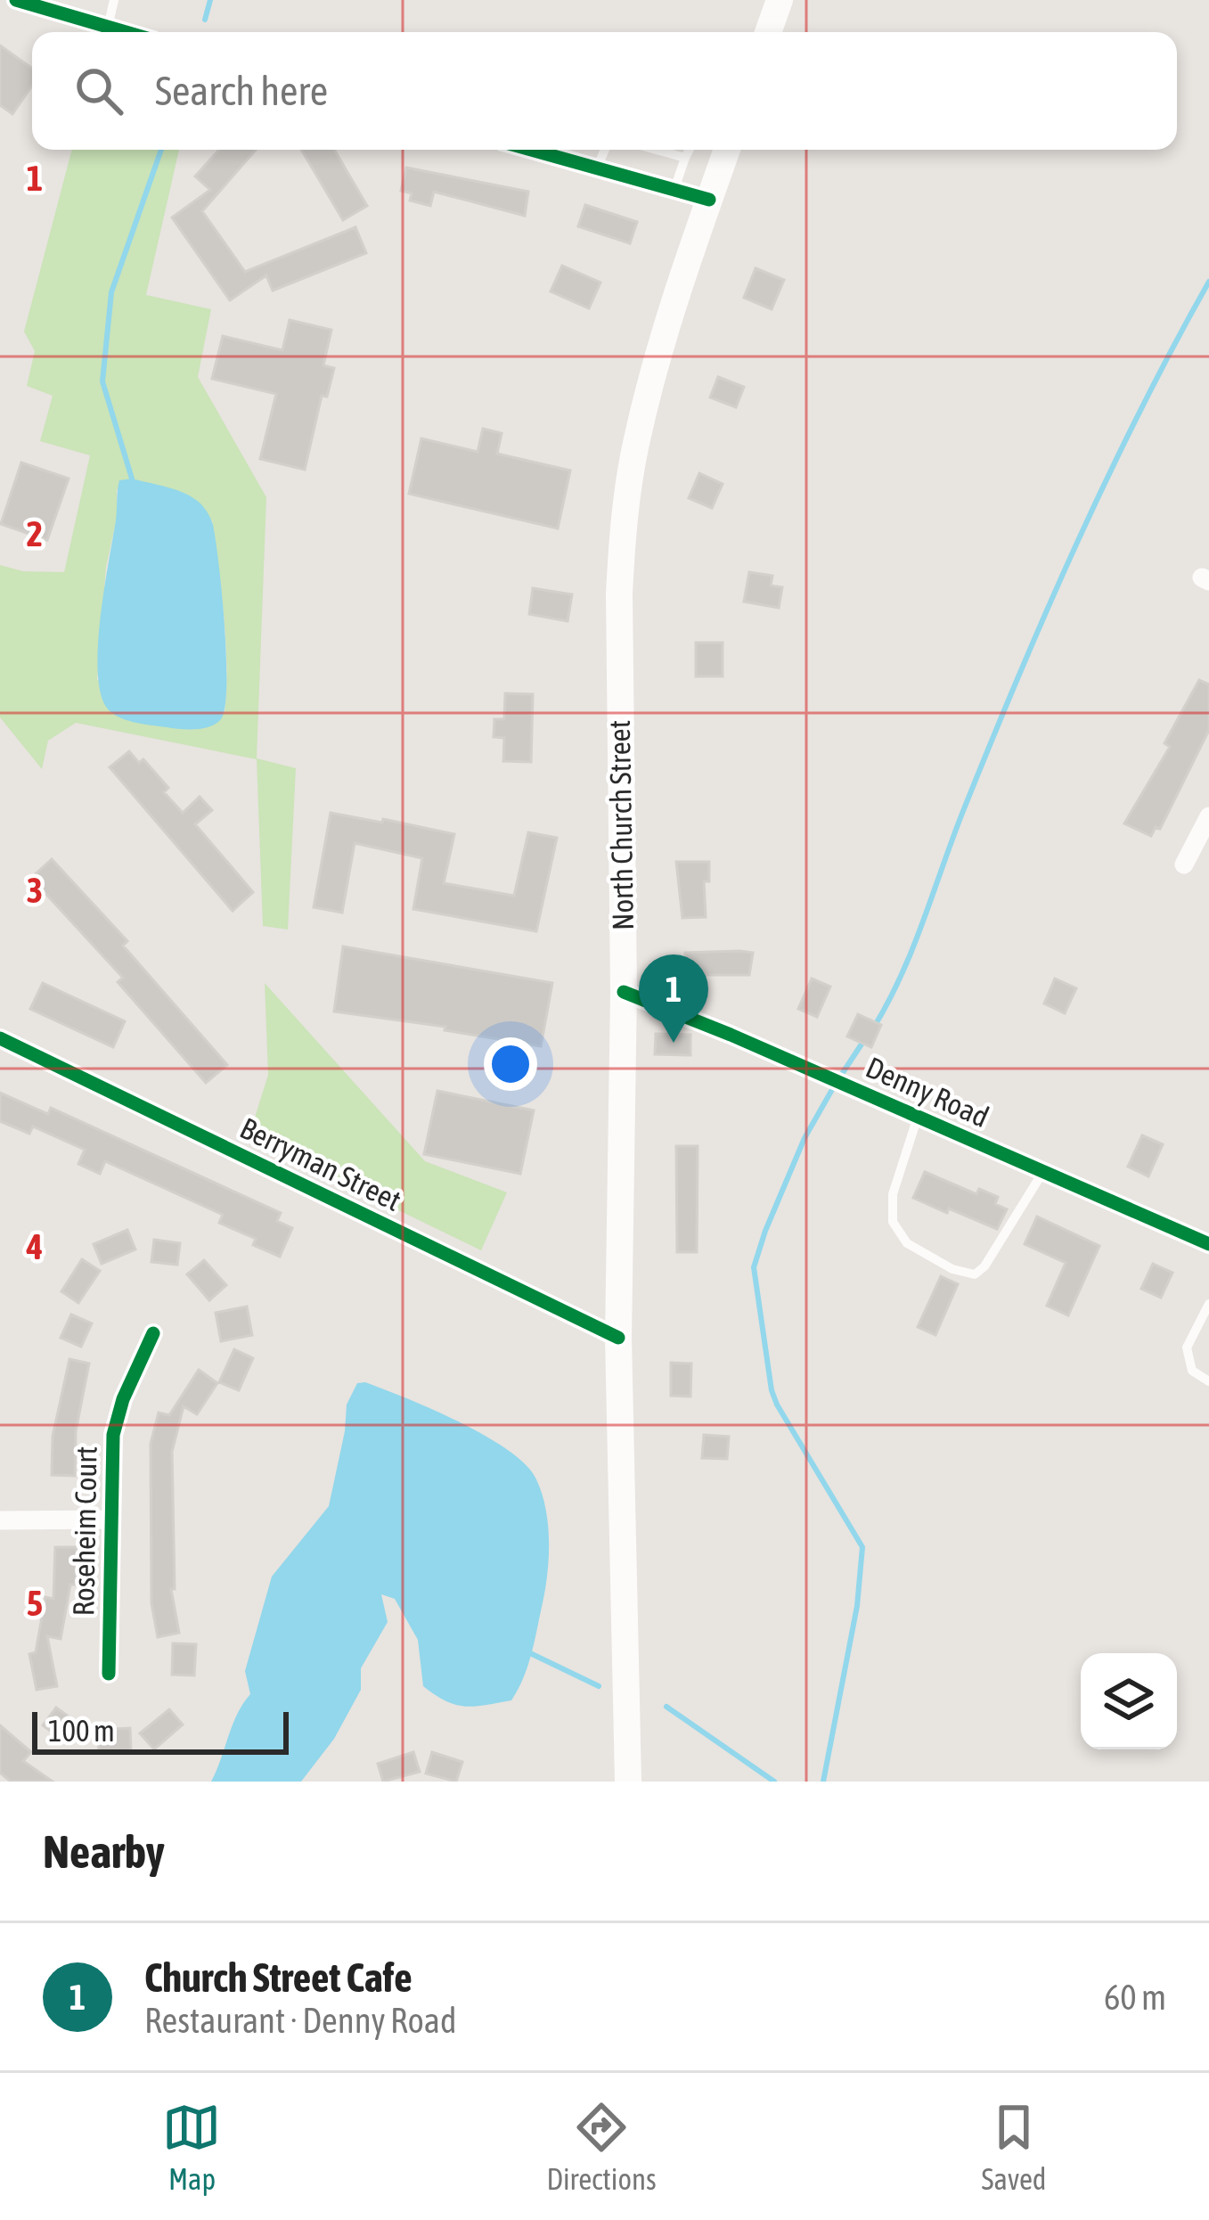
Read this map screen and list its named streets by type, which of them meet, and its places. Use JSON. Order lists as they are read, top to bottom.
{
  "streets": {
    "main road": ["North Church Street"],
    "street": ["Denny Road", "Berryman Street", "Roseheim Court"]
  },
  "crossings": [
    ["North Church Street", "Denny Road"],
    ["North Church Street", "Berryman Street"]
  ],
  "scale_bar": "100 m",
  "page": {
    "search": "Search here",
    "pins": "1",
    "scale": "100 m",
    "heading": "Nearby",
    "list": [
      {
        "mark": "1",
        "name": "Church Street Cafe",
        "note": "Restaurant · Denny Road",
        "value": "60 m"
      }
    ],
    "nav": ["Map", "Directions", "Saved"]
  },
  "grid": {
    "rows": [
      "1",
      "2",
      "3",
      "4",
      "5"
    ]
  }
}
